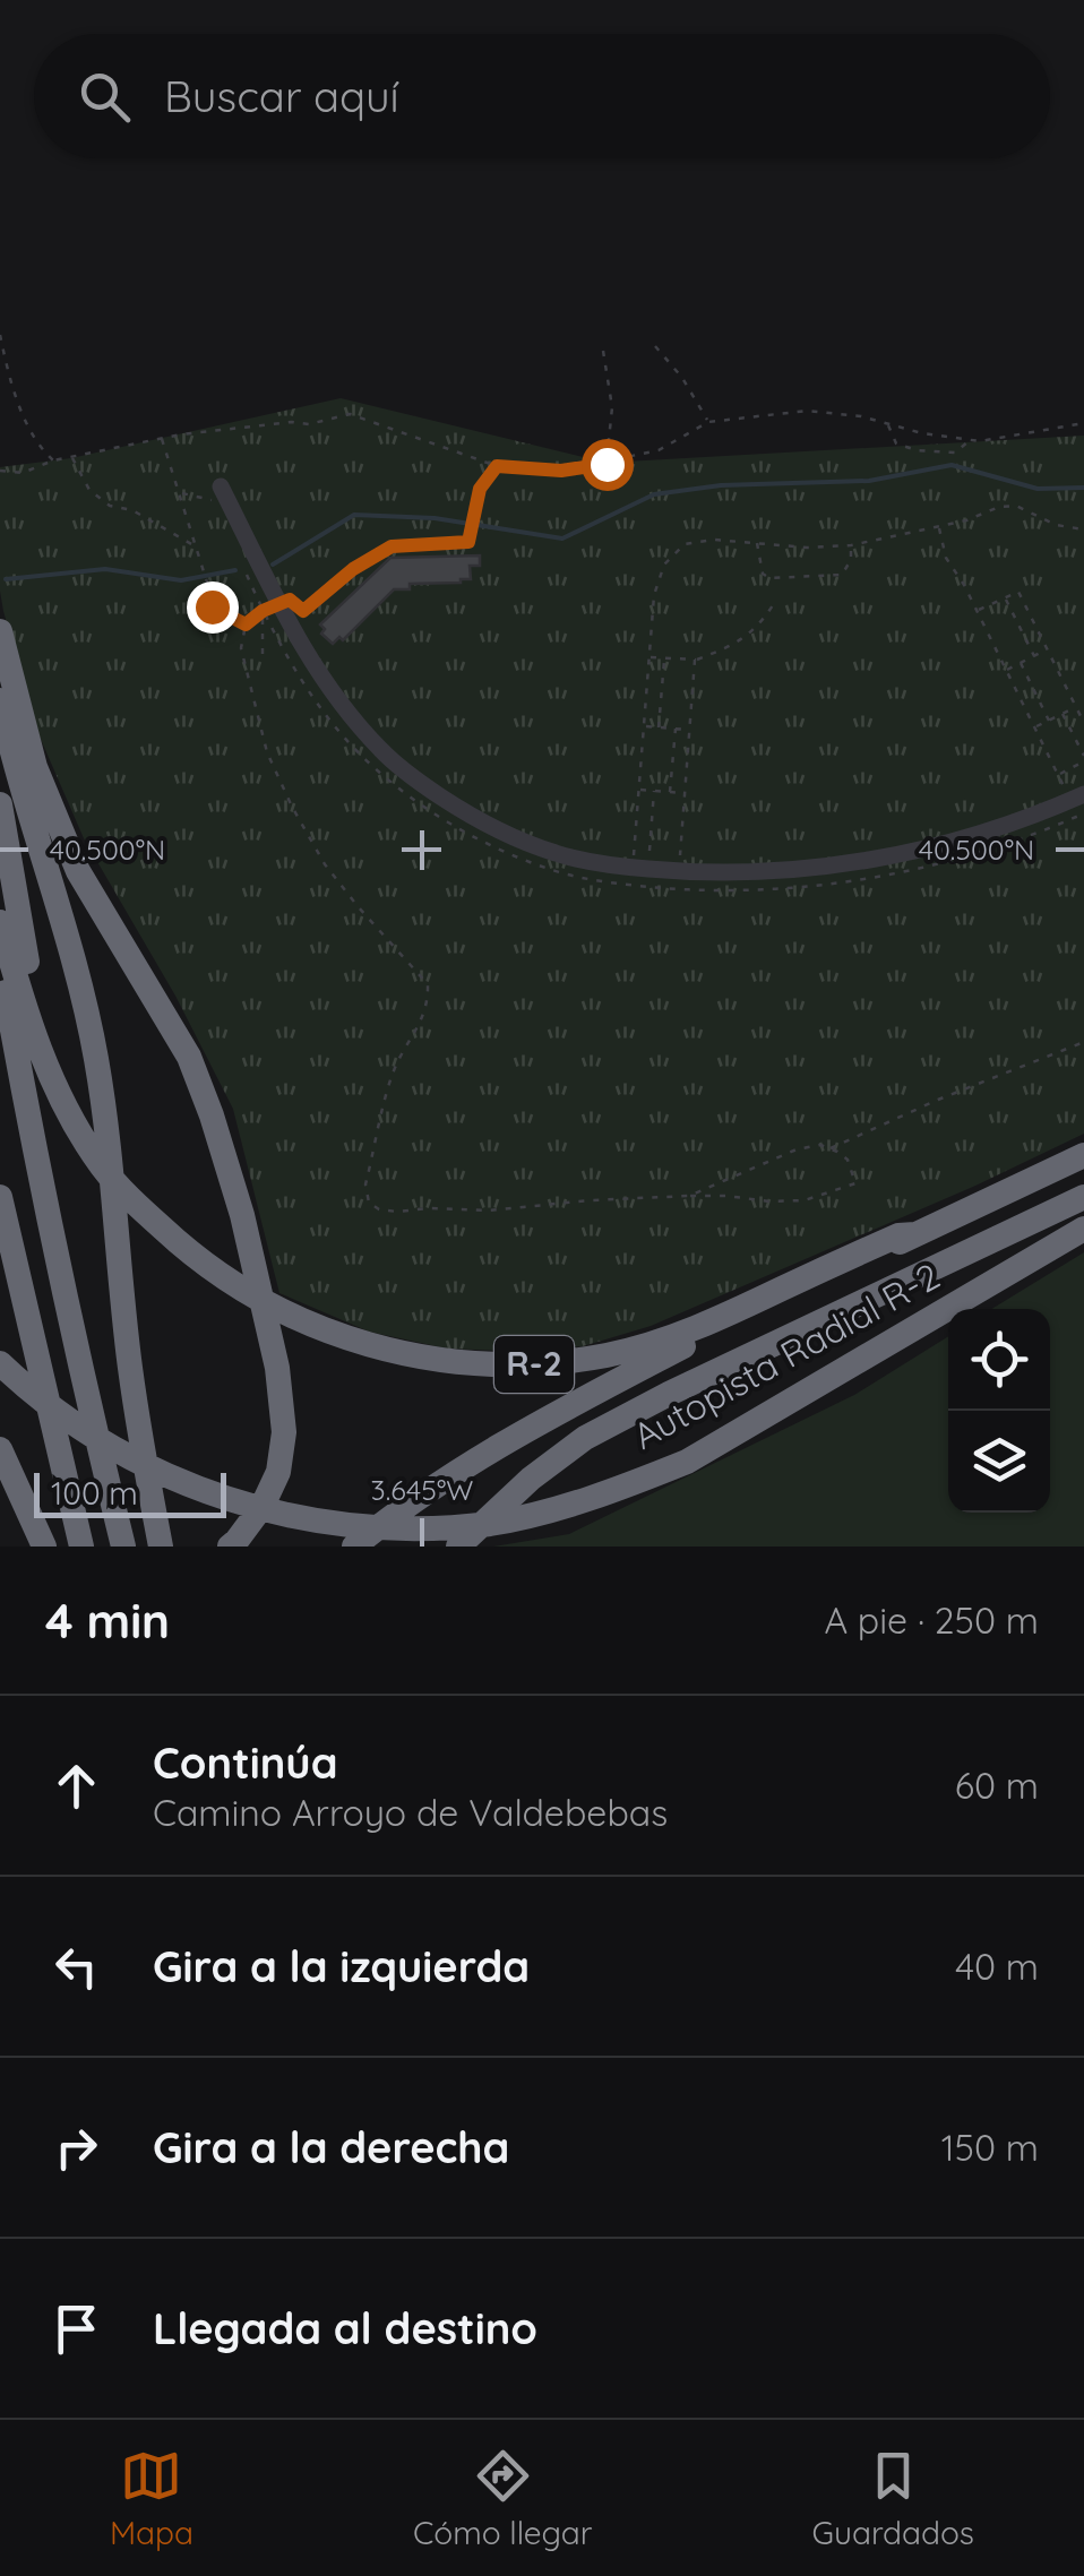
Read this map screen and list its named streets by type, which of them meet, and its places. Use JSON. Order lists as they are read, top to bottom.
{
  "streets": {
    "highway": ["Autopista Radial R-2", "R-2"]
  },
  "scale_bar": "100 m",
  "page": {
    "search": "Buscar aquí",
    "scale": "100 m",
    "heading": ["4 min", "A pie · 250 m"],
    "list": [
      ["Continúa", "Camino Arroyo de Valdebebas", "60 m"],
      ["Gira a la izquierda", "40 m"],
      ["Gira a la derecha", "150 m"],
      "Llegada al destino"
    ],
    "nav": ["Mapa", "Cómo llegar", "Guardados"]
  },
  "coordinates": ["40.500°N", "3.645°W"]
}
